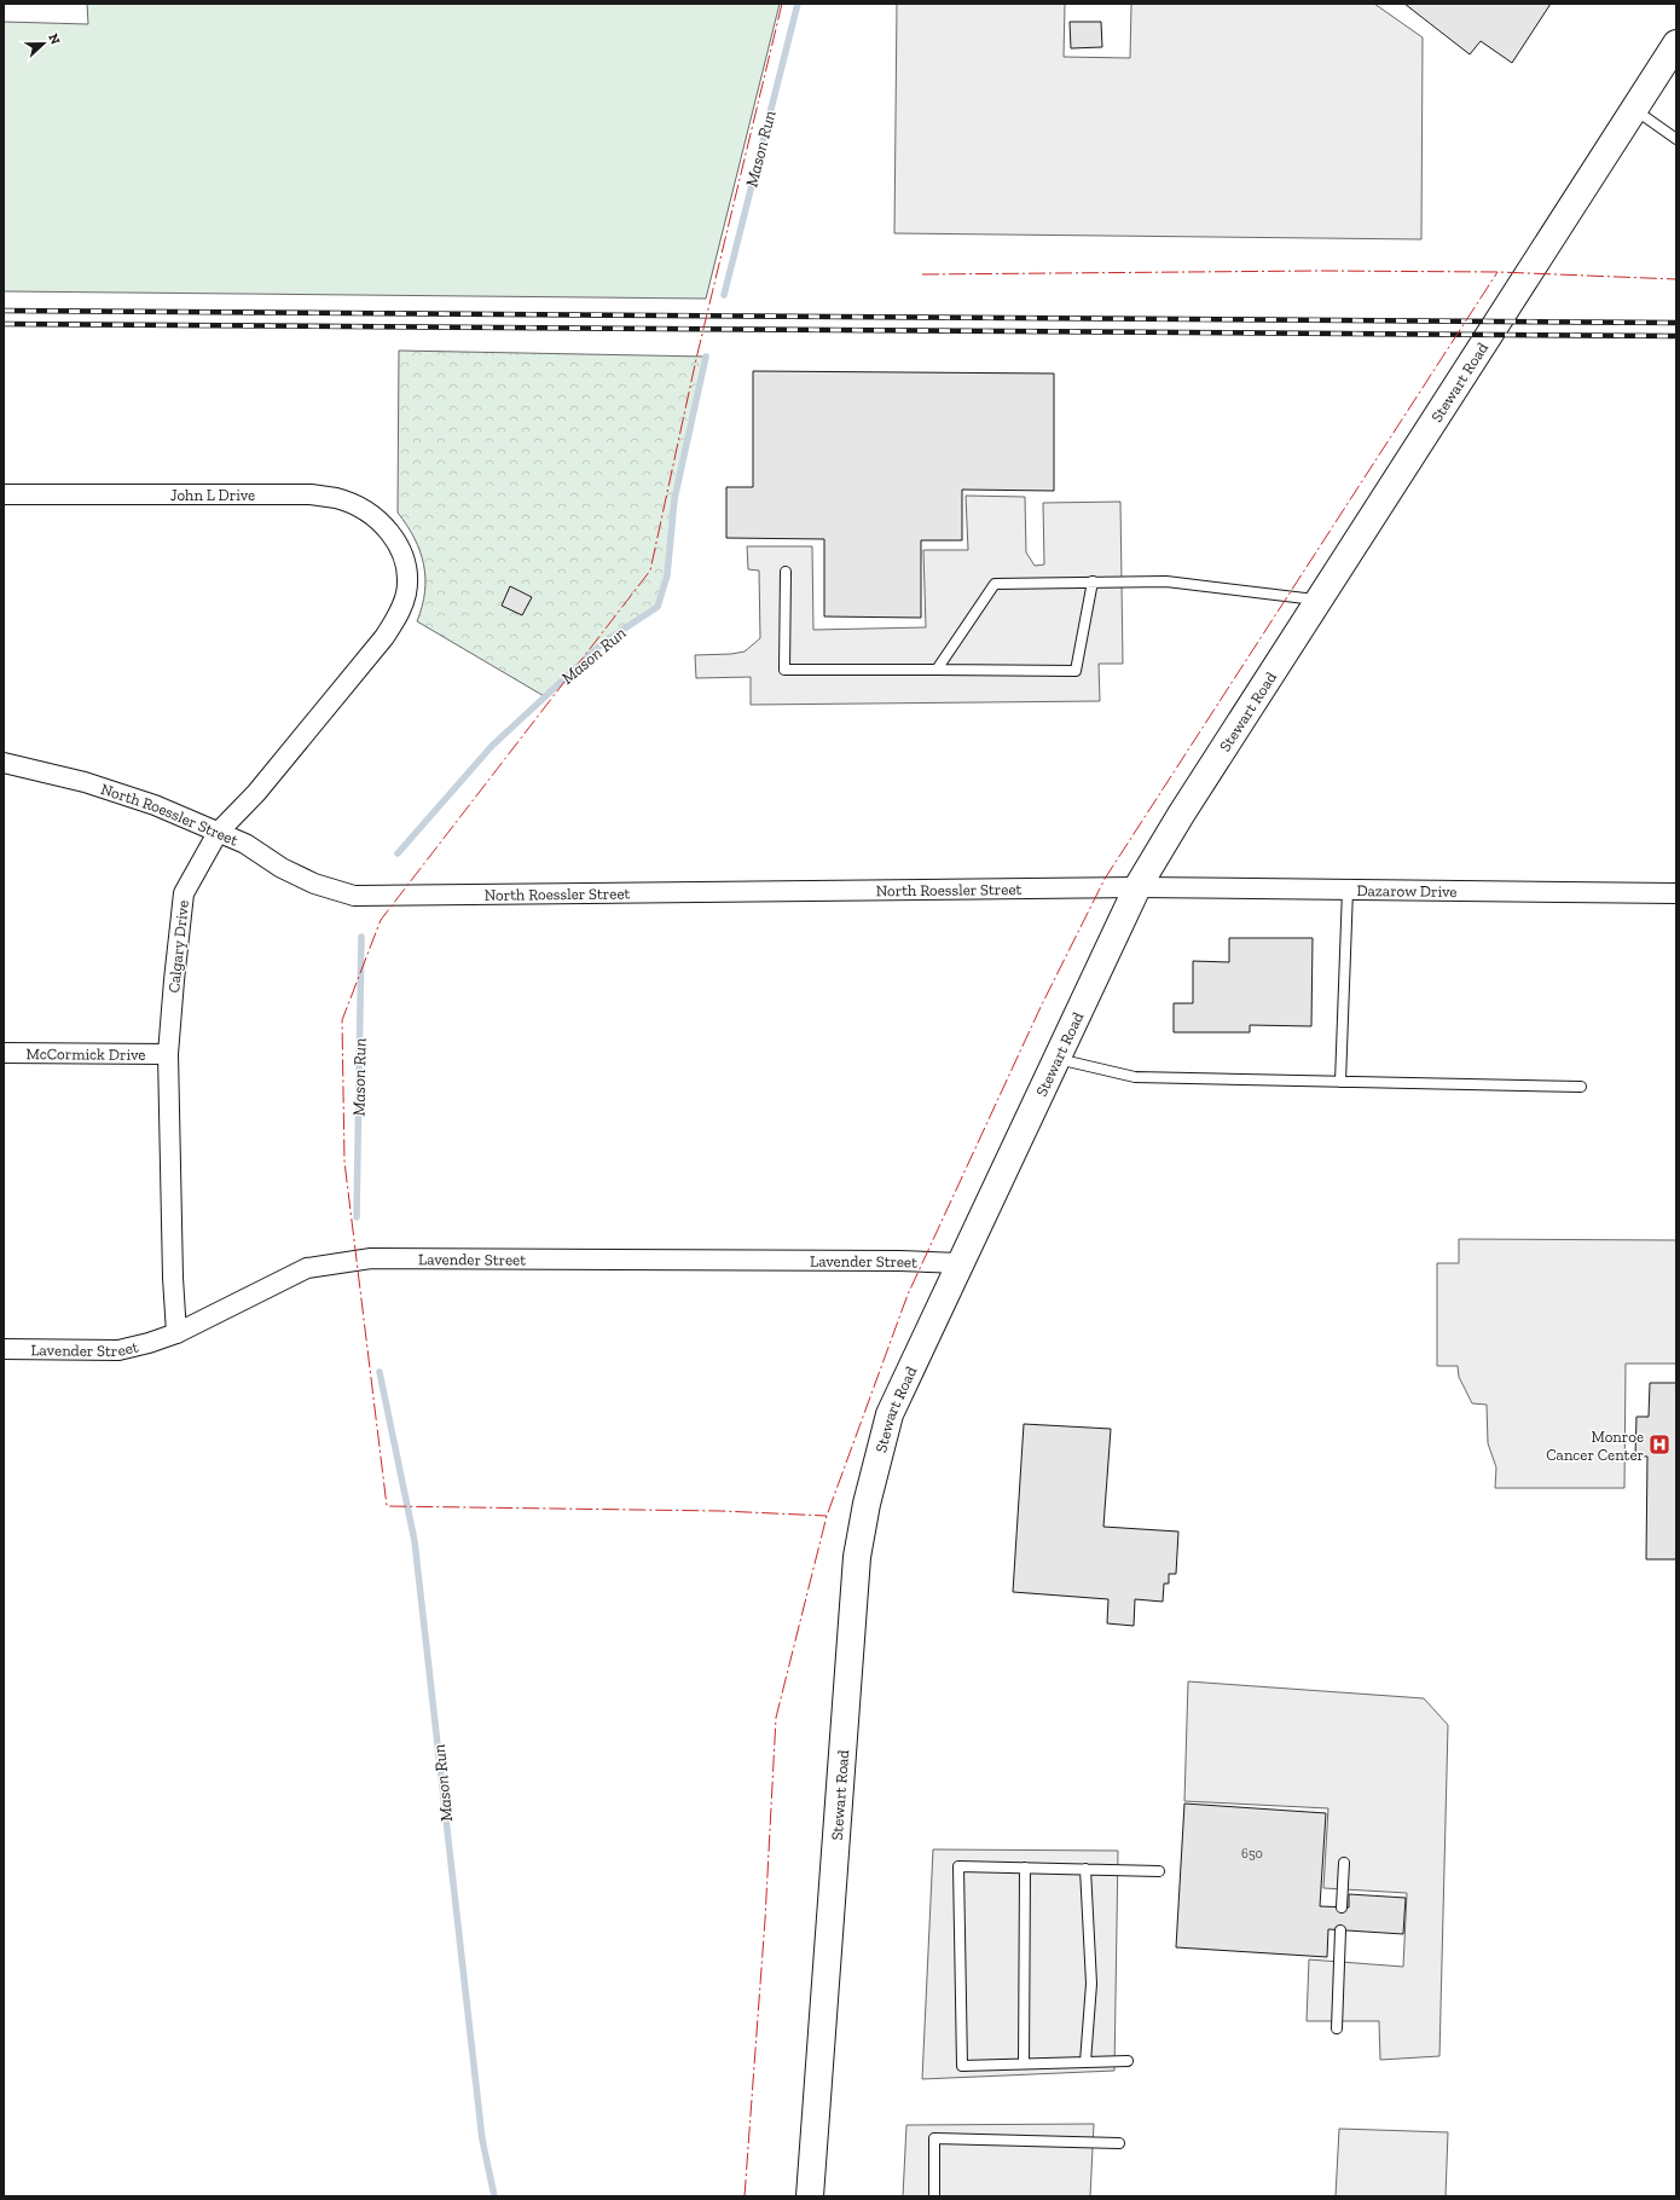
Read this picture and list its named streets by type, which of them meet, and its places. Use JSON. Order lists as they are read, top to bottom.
{
  "streets": {
    "street": [
      "Stewart Road",
      "John L Drive",
      "North Roessler Street",
      "Dazarow Drive",
      "Calgary Drive",
      "McCormick Drive",
      "Lavender Street"
    ]
  },
  "crossings": [
    ["Stewart Road", "North Roessler Street"],
    ["Stewart Road", "Dazarow Drive"],
    ["Stewart Road", "Lavender Street"],
    ["John L Drive", "Calgary Drive"],
    ["North Roessler Street", "Dazarow Drive"],
    ["North Roessler Street", "Calgary Drive"],
    ["Calgary Drive", "McCormick Drive"],
    ["Calgary Drive", "Lavender Street"]
  ],
  "water": ["Mason Run"],
  "places": {
    "hospital": ["Monroe Cancer Center"]
  },
  "house_numbers": ["650"],
  "north": "right"
}
